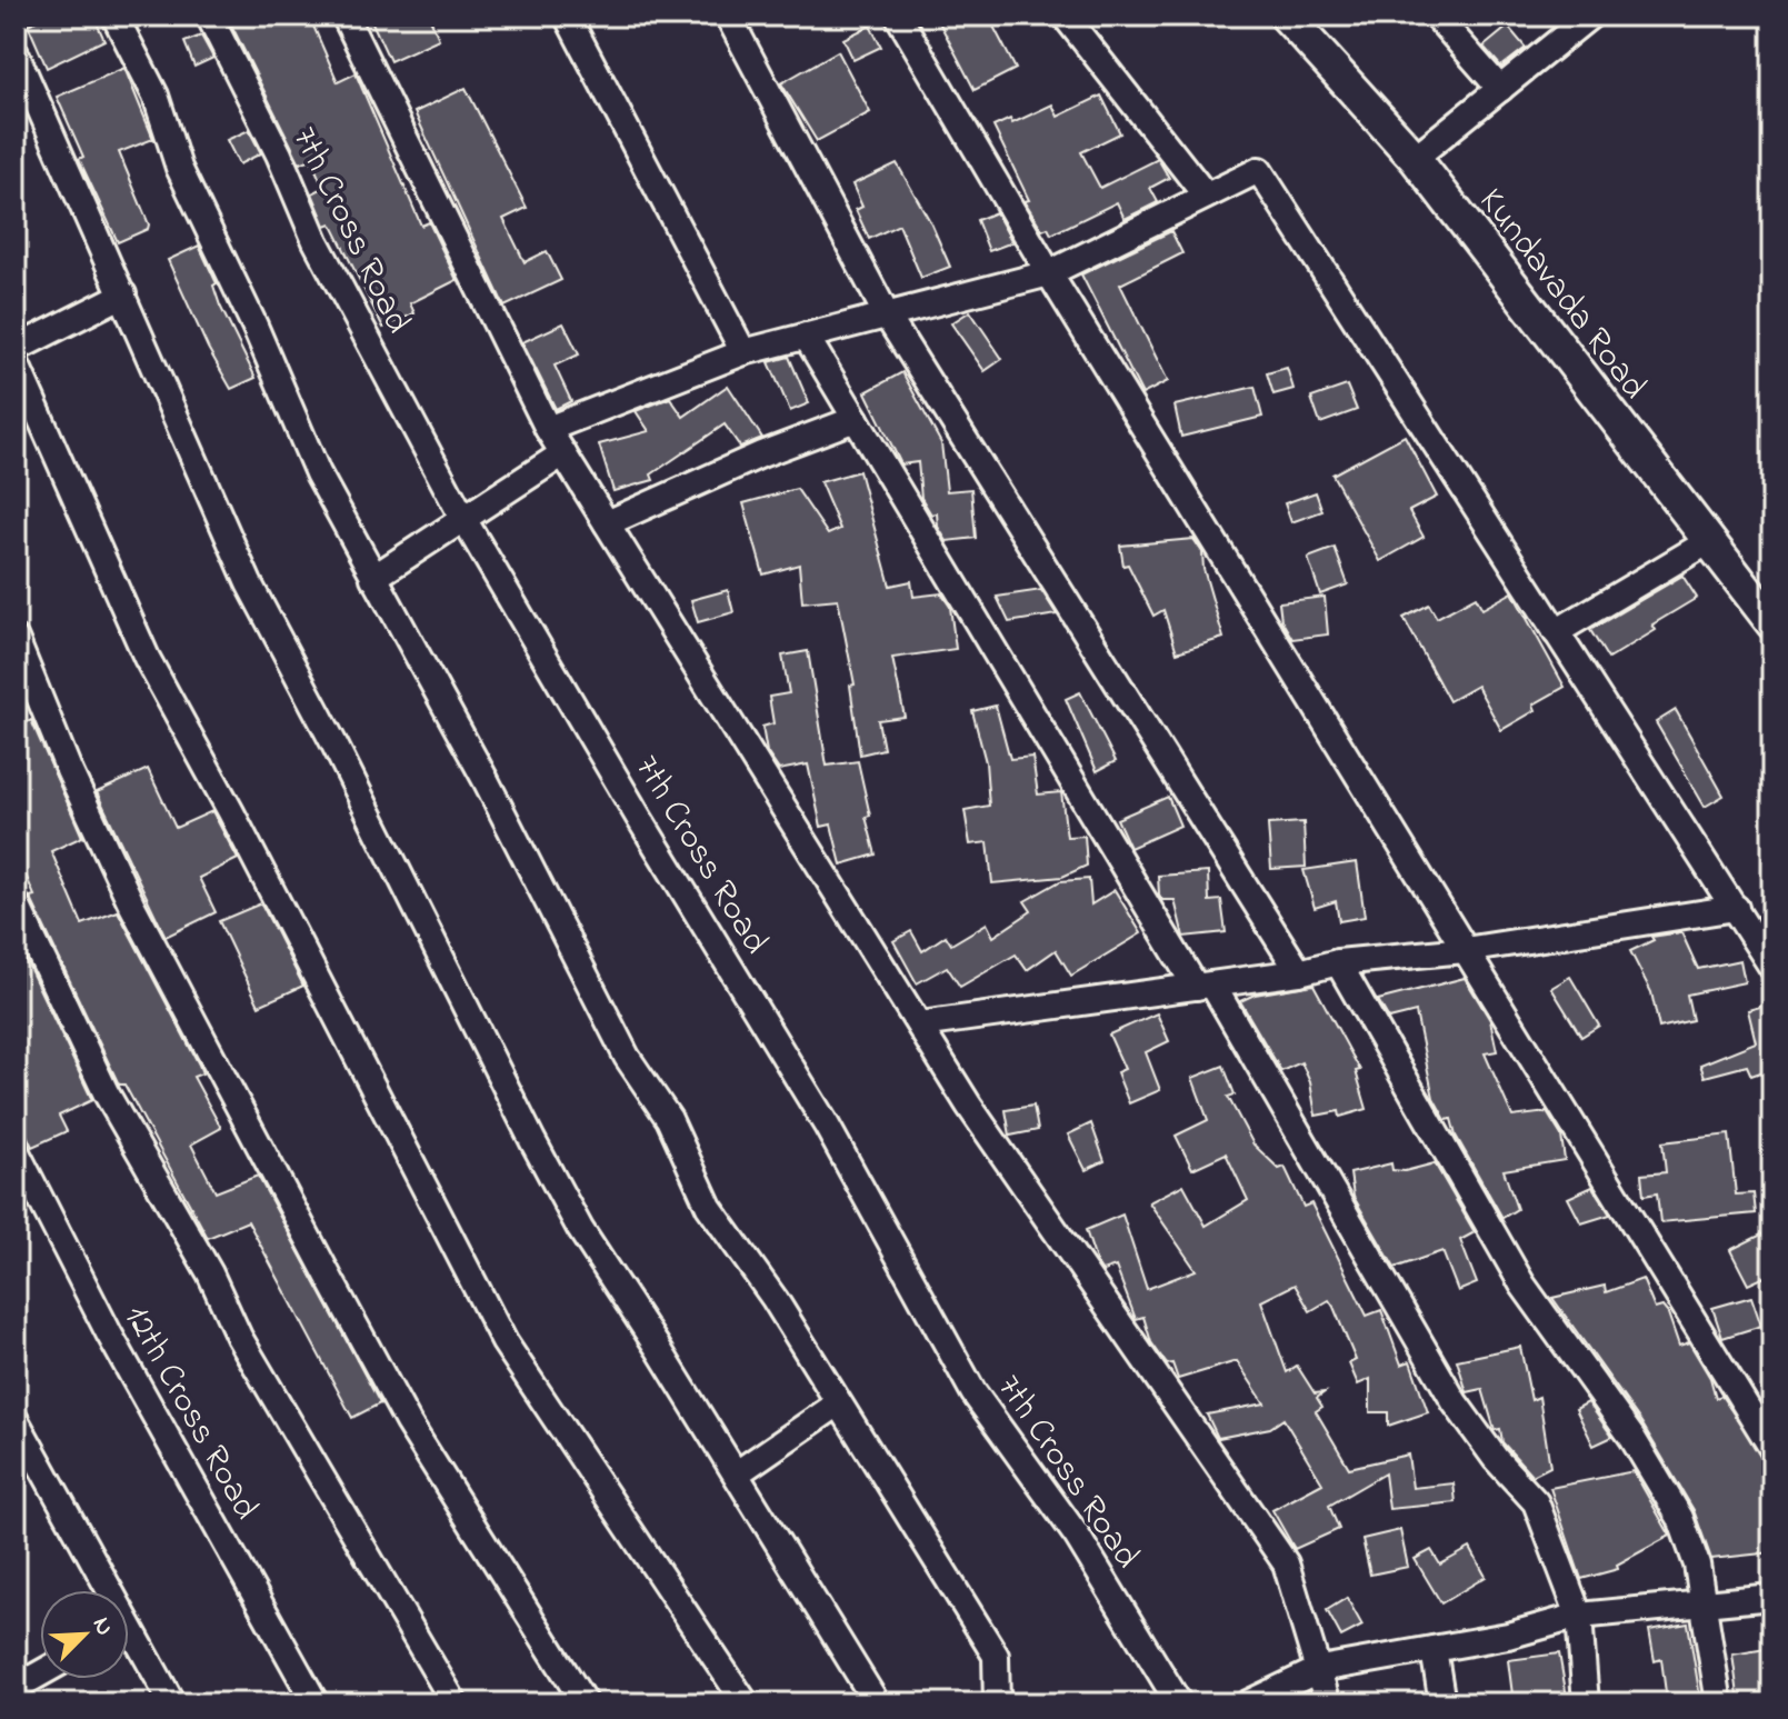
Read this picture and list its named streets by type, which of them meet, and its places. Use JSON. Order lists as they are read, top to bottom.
{
  "streets": {
    "street": ["7th Cross Road", "Kundavada Road", "12th Cross Road"]
  },
  "north": "top right"
}
